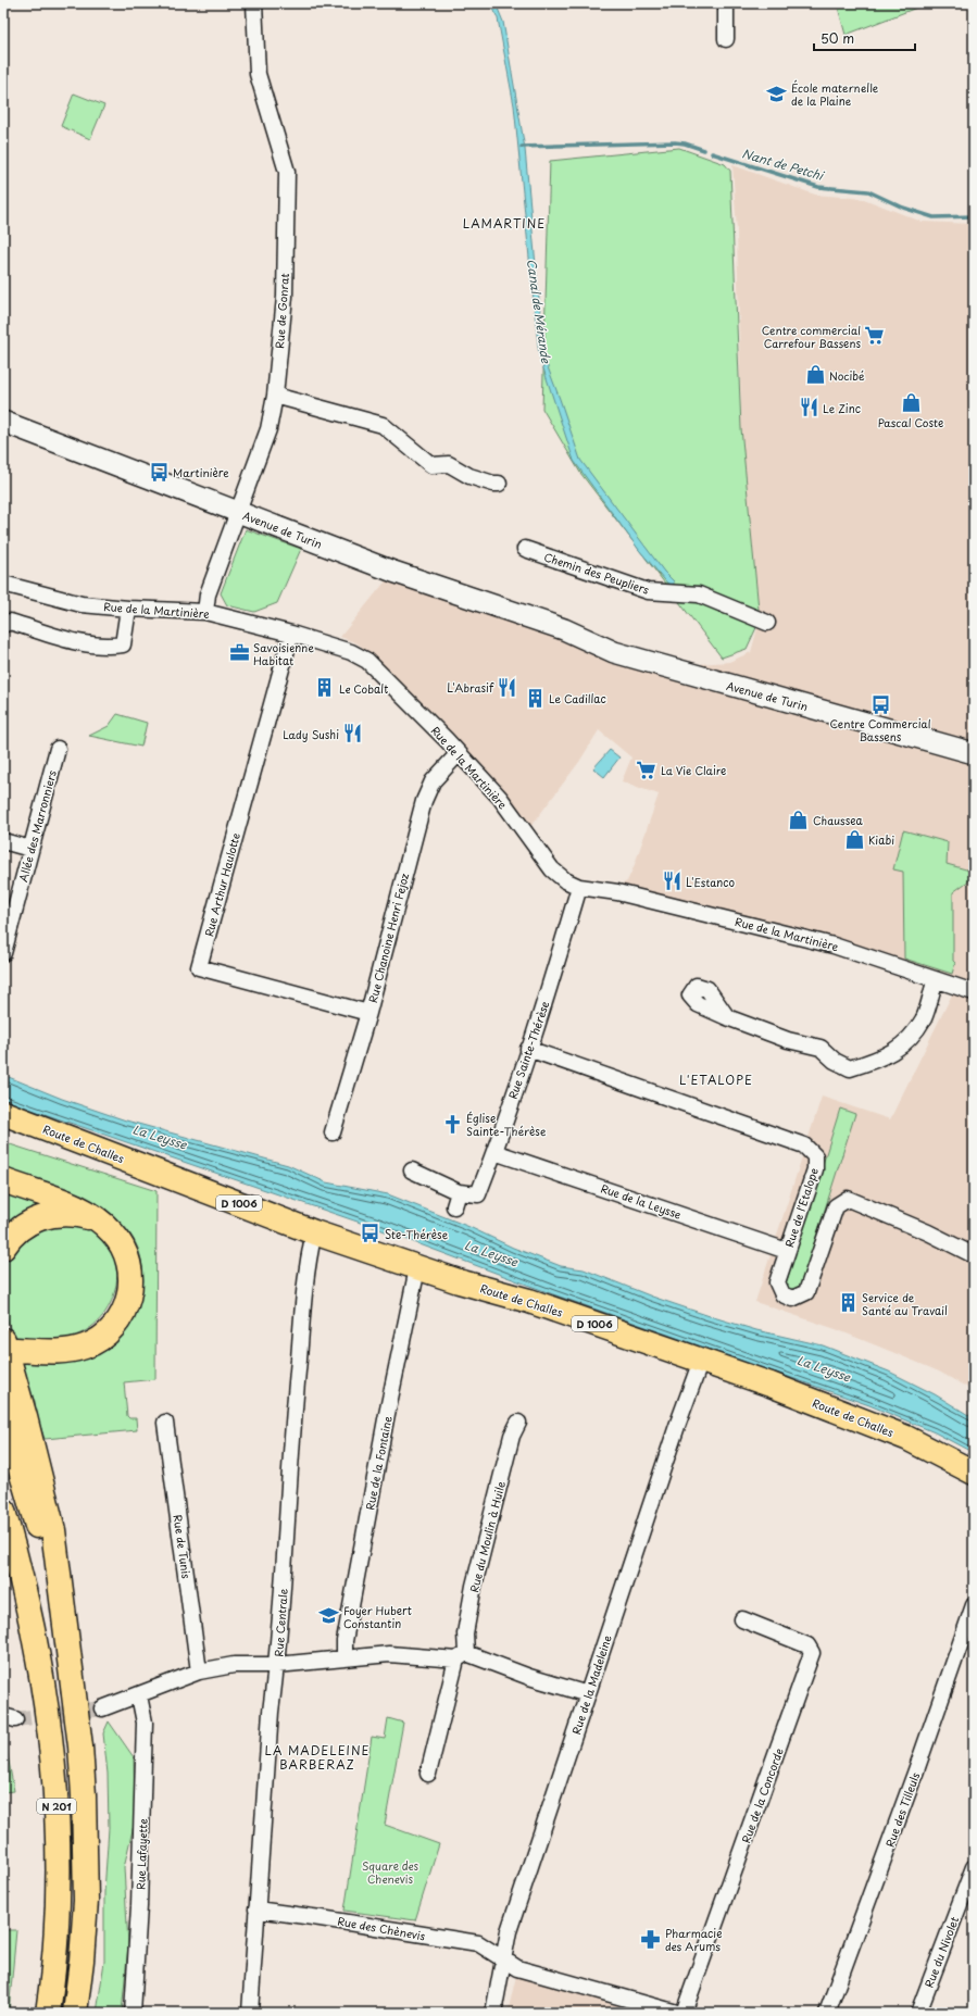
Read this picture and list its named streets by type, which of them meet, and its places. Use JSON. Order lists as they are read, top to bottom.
{
  "streets": {
    "main road": [
      "Avenue de Turin",
      "Route de Challes",
      "D 1006",
      "N 201"
    ],
    "street": [
      "Rue de Gonrat",
      "Chemin des Peupliers",
      "Rue de la Martinière",
      "Allée des Marronniers",
      "Rue Arthur Haulotte",
      "Rue Chanoine Henri Fejoz",
      "Rue Sainte-Thérèse",
      "Rue de la Leysse",
      "Rue de l'Etalope",
      "Rue de la Fontaine",
      "Rue du Moulin à Huile",
      "Rue de Tunis",
      "Rue Centrale",
      "Rue de la Madeleine",
      "Rue de la Concorde",
      "Rue des Tilleuls",
      "Rue Lafayette",
      "Rue des Chènevis",
      "Rue du Nivolet"
    ]
  },
  "crossings": [
    ["Rue de Gonrat", "Avenue de Turin"],
    ["Rue de Gonrat", "Rue de la Martinière"],
    ["Rue de la Martinière", "Rue Arthur Haulotte"],
    ["Rue de la Martinière", "Rue Chanoine Henri Fejoz"],
    ["Rue de la Martinière", "Rue Sainte-Thérèse"],
    ["Rue Arthur Haulotte", "Rue Chanoine Henri Fejoz"],
    ["Rue Sainte-Thérèse", "Rue de la Leysse"],
    ["Rue Sainte-Thérèse", "Rue de l'Etalope"],
    ["Route de Challes", "Rue de la Fontaine"],
    ["Route de Challes", "Rue Centrale"],
    ["Route de Challes", "Rue de la Madeleine"],
    ["Rue de la Leysse", "Rue de l'Etalope"],
    ["Rue Centrale", "Rue des Chènevis"],
    ["Rue de la Madeleine", "Rue des Chènevis"]
  ],
  "districts": ["LAMARTINE", "L'ETALOPE", "LA MADELEINE BARBERAZ"],
  "water": ["Nant de Petchi", "Canal de Mérande", "La Leysse"],
  "parks": ["Square des Chenevis"],
  "places": {
    "school or university": ["École maternelle de la Plaine", "Foyer Hubert Constantin"],
    "supermarket": ["Centre commercial Carrefour Bassens", "La Vie Claire"],
    "shop": [
      "Nocibé",
      "Pascal Coste",
      "Chaussea",
      "Kiabi"
    ],
    "restaurant": [
      "Le Zinc",
      "L'Abrasif",
      "Lady Sushi",
      "L'Estanco"
    ],
    "bus stop": ["Martinière", "Centre Commercial Bassens", "Ste-Thérèse"],
    "office": ["Savoisienne Habitat"],
    "building": ["Le Cobalt", "Le Cadillac", "Service de Santé au Travail"],
    "church": ["Église Sainte-Thérèse"],
    "pharmacy": ["Pharmacie des Arums"]
  },
  "scale_bar": "50 m"
}
